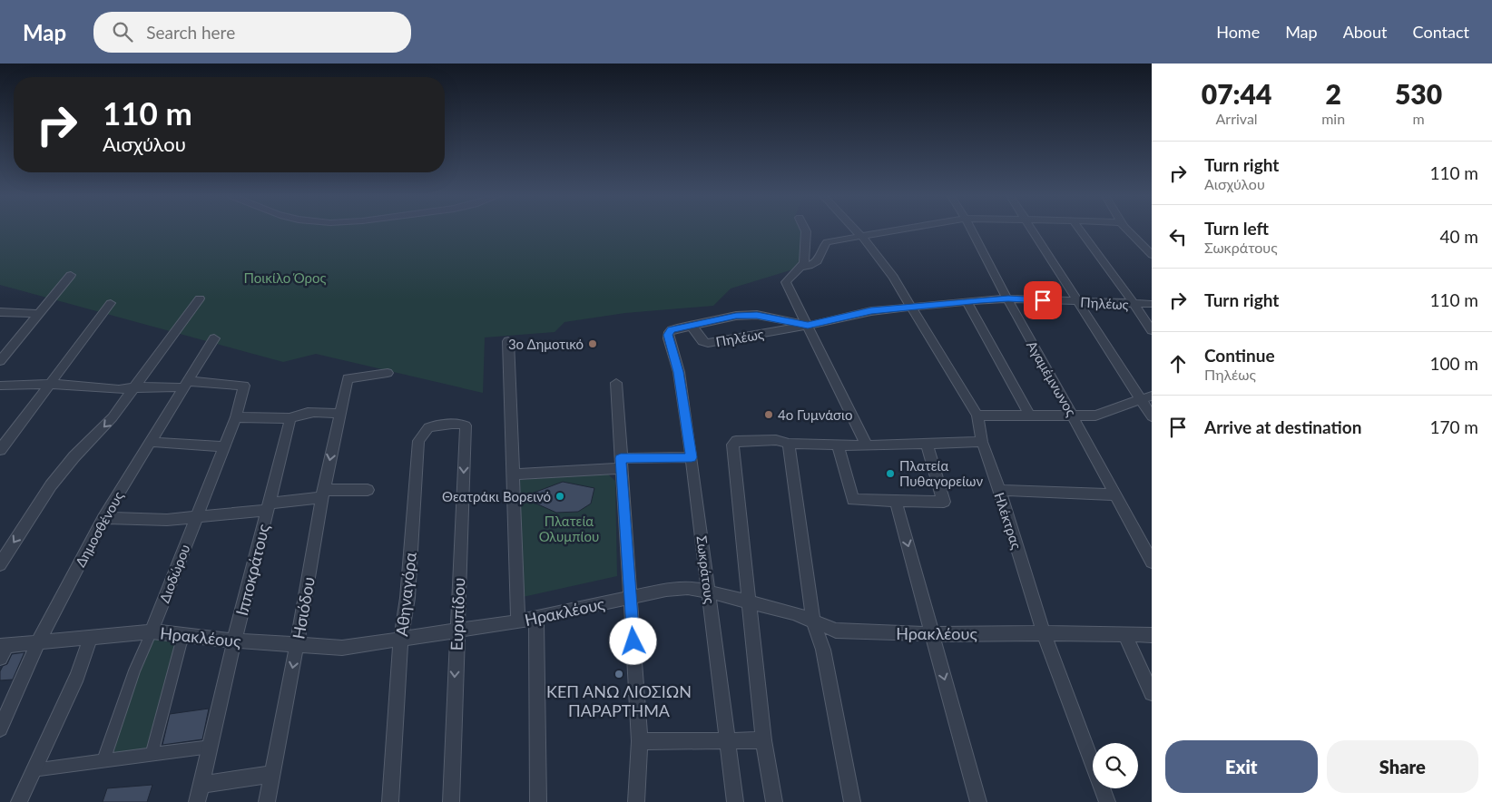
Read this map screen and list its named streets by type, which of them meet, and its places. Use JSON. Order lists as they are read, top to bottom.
{
  "streets": {
    "street": [
      "Πηλέως",
      "Αγαμέμνωνος",
      "Ηλέκτρας",
      "Δημοσθένους",
      "Ιπποκράτους",
      "Σωκράτους",
      "Διοδώρου",
      "Αθηναγόρα",
      "Ησιόδου",
      "Ηρακλέους",
      "Ευριπίδου"
    ]
  },
  "crossings": [
    ["Πηλέως", "Αγαμέμνωνος"],
    ["Πηλέως", "Ηλέκτρας"],
    ["Πηλέως", "Σωκράτους"],
    ["Ηλέκτρας", "Ηρακλέους"],
    ["Δημοσθένους", "Διοδώρου"],
    ["Δημοσθένους", "Ηρακλέους"],
    ["Ιπποκράτους", "Ηρακλέους"],
    ["Σωκράτους", "Ηρακλέους"],
    ["Διοδώρου", "Ηρακλέους"],
    ["Αθηναγόρα", "Ηρακλέους"],
    ["Αθηναγόρα", "Ευριπίδου"],
    ["Ησιόδου", "Ηρακλέους"],
    ["Ηρακλέους", "Ευριπίδου"]
  ],
  "one_way": ["Ησιόδου"],
  "parks": ["Ποικίλο Όρος", "Πλατεία Ολυμπίου"],
  "places": [
    "3ο Δημοτικό",
    "4ο Γυμνάσιο",
    "Πλατεία Πυθαγορείων",
    "Θεατράκι Βορεινό",
    "ΚΕΠ ΑΝΩ ΛΙΟΣΙΩΝ ΠΑΡΑΡΤΗΜΑ"
  ],
  "page": {
    "header": "Map",
    "search": "Search here",
    "nav": [
      "Home",
      "Map",
      "About",
      "Contact"
    ],
    "eta": [
      "07:44",
      "Arrival",
      "2",
      "min",
      "530",
      "m"
    ],
    "turn": ["110 m", "Αισχύλου"],
    "list": [
      {
        "name": "Turn right",
        "note": "Αισχύλου",
        "value": "110 m"
      },
      {
        "name": "Turn left",
        "note": "Σωκράτους",
        "value": "40 m"
      },
      {
        "name": "Turn right",
        "value": "110 m"
      },
      {
        "name": "Continue",
        "note": "Πηλέως",
        "value": "100 m"
      },
      {
        "name": "Arrive at destination",
        "value": "170 m"
      }
    ],
    "buttons": ["Exit", "Share"]
  }
}
